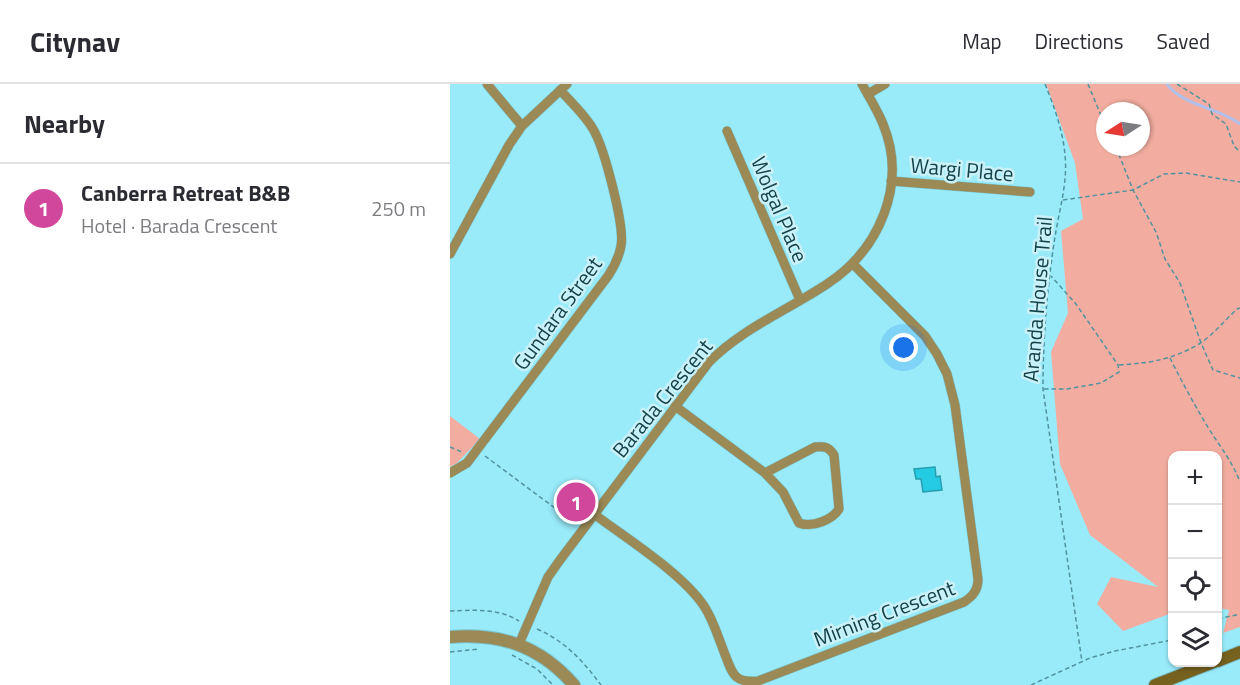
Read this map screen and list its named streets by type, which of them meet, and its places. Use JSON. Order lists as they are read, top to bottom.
{
  "streets": {
    "street": [
      "Wargi Place",
      "Wolgal Place",
      "Gundara Street",
      "Barada Crescent",
      "Mirning Crescent"
    ],
    "path": ["Aranda House Trail"]
  },
  "crossings": [
    ["Wargi Place", "Barada Crescent"],
    ["Wolgal Place", "Barada Crescent"],
    ["Barada Crescent", "Mirning Crescent"]
  ],
  "north": "left",
  "page": {
    "header": "Citynav",
    "nav": ["Map", "Directions", "Saved"],
    "heading": "Nearby",
    "list": [
      {
        "mark": "1",
        "name": "Canberra Retreat B&B",
        "note": "Hotel · Barada Crescent",
        "value": "250 m"
      }
    ],
    "map_buttons": ["+", "−"],
    "pins": "1"
  }
}
